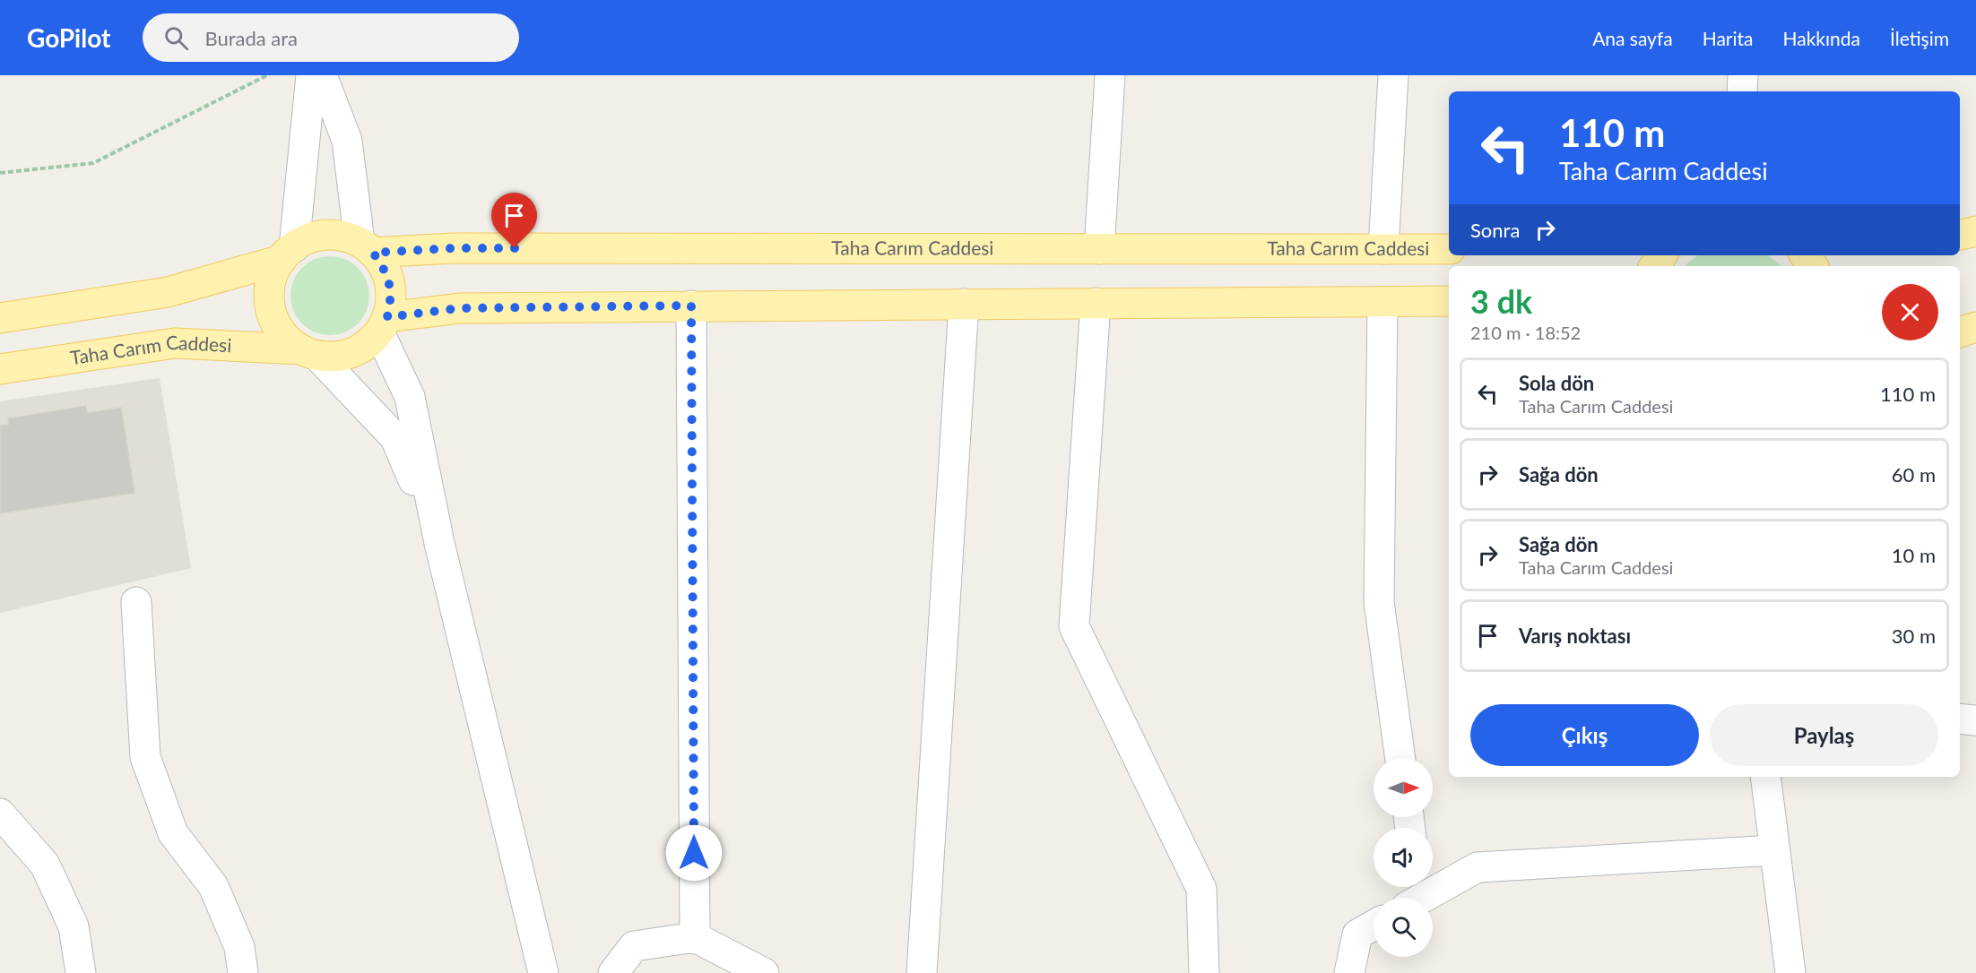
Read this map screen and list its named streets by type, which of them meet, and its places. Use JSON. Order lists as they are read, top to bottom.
{
  "streets": {
    "main road": ["Taha Carım Caddesi"]
  },
  "north": "right",
  "page": {
    "header": "GoPilot",
    "search": "Burada ara",
    "nav": [
      "Ana sayfa",
      "Harita",
      "Hakkında",
      "İletişim"
    ],
    "turn": ["110 m", "Taha Carım Caddesi"],
    "then": "Sonra",
    "heading": ["3 dk", "210 m · 18:52"],
    "list": [
      {
        "name": "Sola dön",
        "note": "Taha Carım Caddesi",
        "value": "110 m"
      },
      {
        "name": "Sağa dön",
        "value": "60 m"
      },
      {
        "name": "Sağa dön",
        "note": "Taha Carım Caddesi",
        "value": "10 m"
      },
      {
        "name": "Varış noktası",
        "value": "30 m"
      }
    ],
    "buttons": ["Çıkış", "Paylaş"]
  }
}
